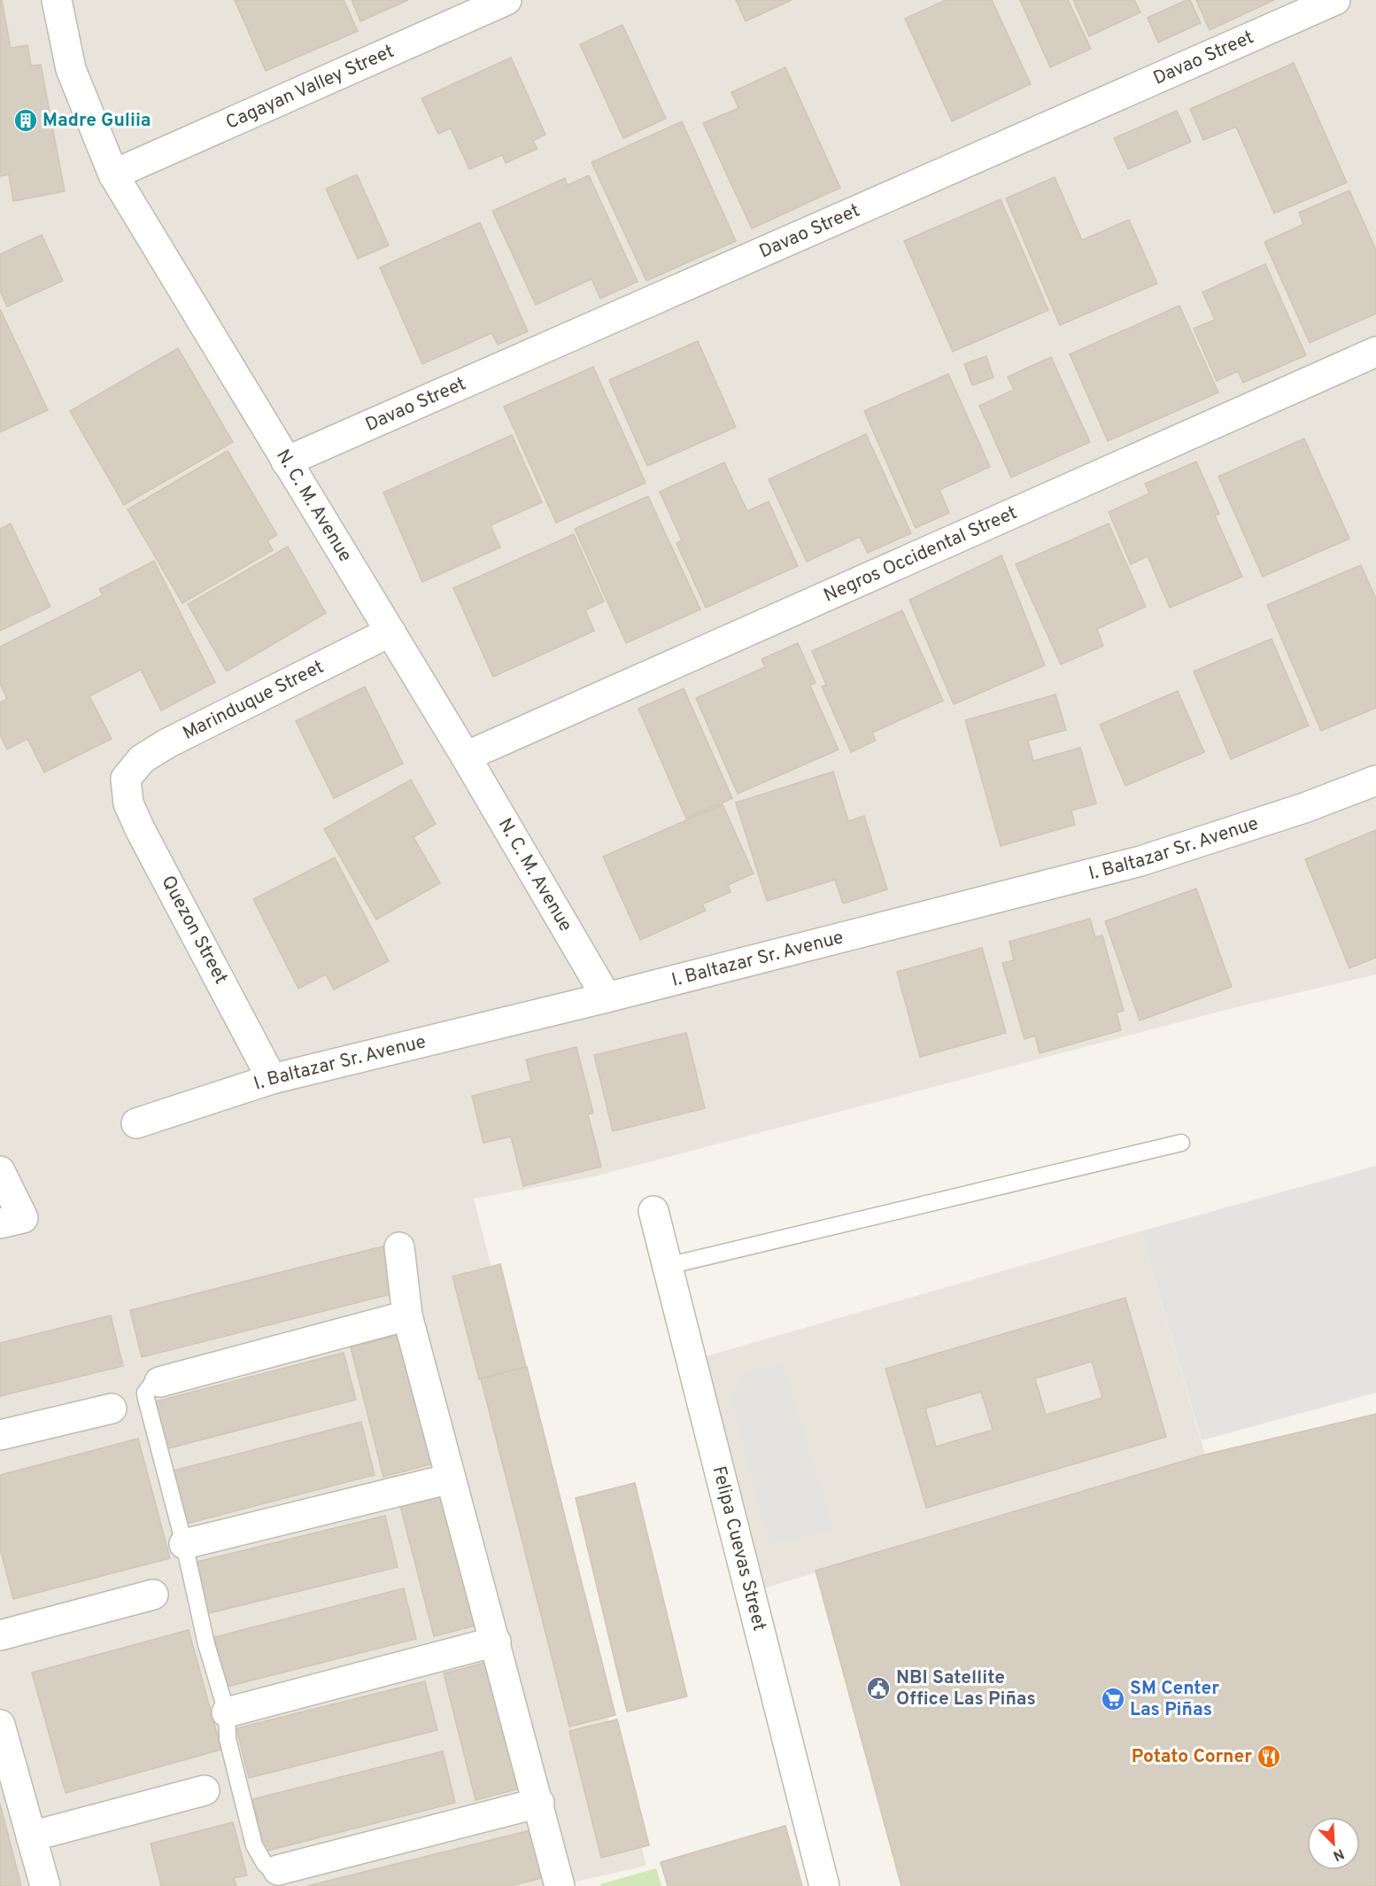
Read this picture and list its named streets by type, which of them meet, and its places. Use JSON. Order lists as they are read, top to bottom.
{
  "streets": {
    "street": [
      "Davao Street",
      "Cagayan Valley Street",
      "N. C. M. Avenue",
      "Negros Occidental Street",
      "Marinduque Street",
      "I. Baltazar Sr. Avenue",
      "Quezon Street",
      "Felipa Cuevas Street"
    ]
  },
  "crossings": [
    ["Davao Street", "N. C. M. Avenue"],
    ["Cagayan Valley Street", "N. C. M. Avenue"],
    ["N. C. M. Avenue", "Negros Occidental Street"],
    ["N. C. M. Avenue", "Marinduque Street"],
    ["N. C. M. Avenue", "I. Baltazar Sr. Avenue"],
    ["Marinduque Street", "Quezon Street"],
    ["I. Baltazar Sr. Avenue", "Quezon Street"]
  ],
  "places": {
    "building": ["Madre Guliia"],
    "public building": ["NBI Satellite Office Las Piñas"],
    "supermarket": ["SM Center Las Piñas"],
    "restaurant": ["Potato Corner"]
  },
  "north": "bottom right"
}
